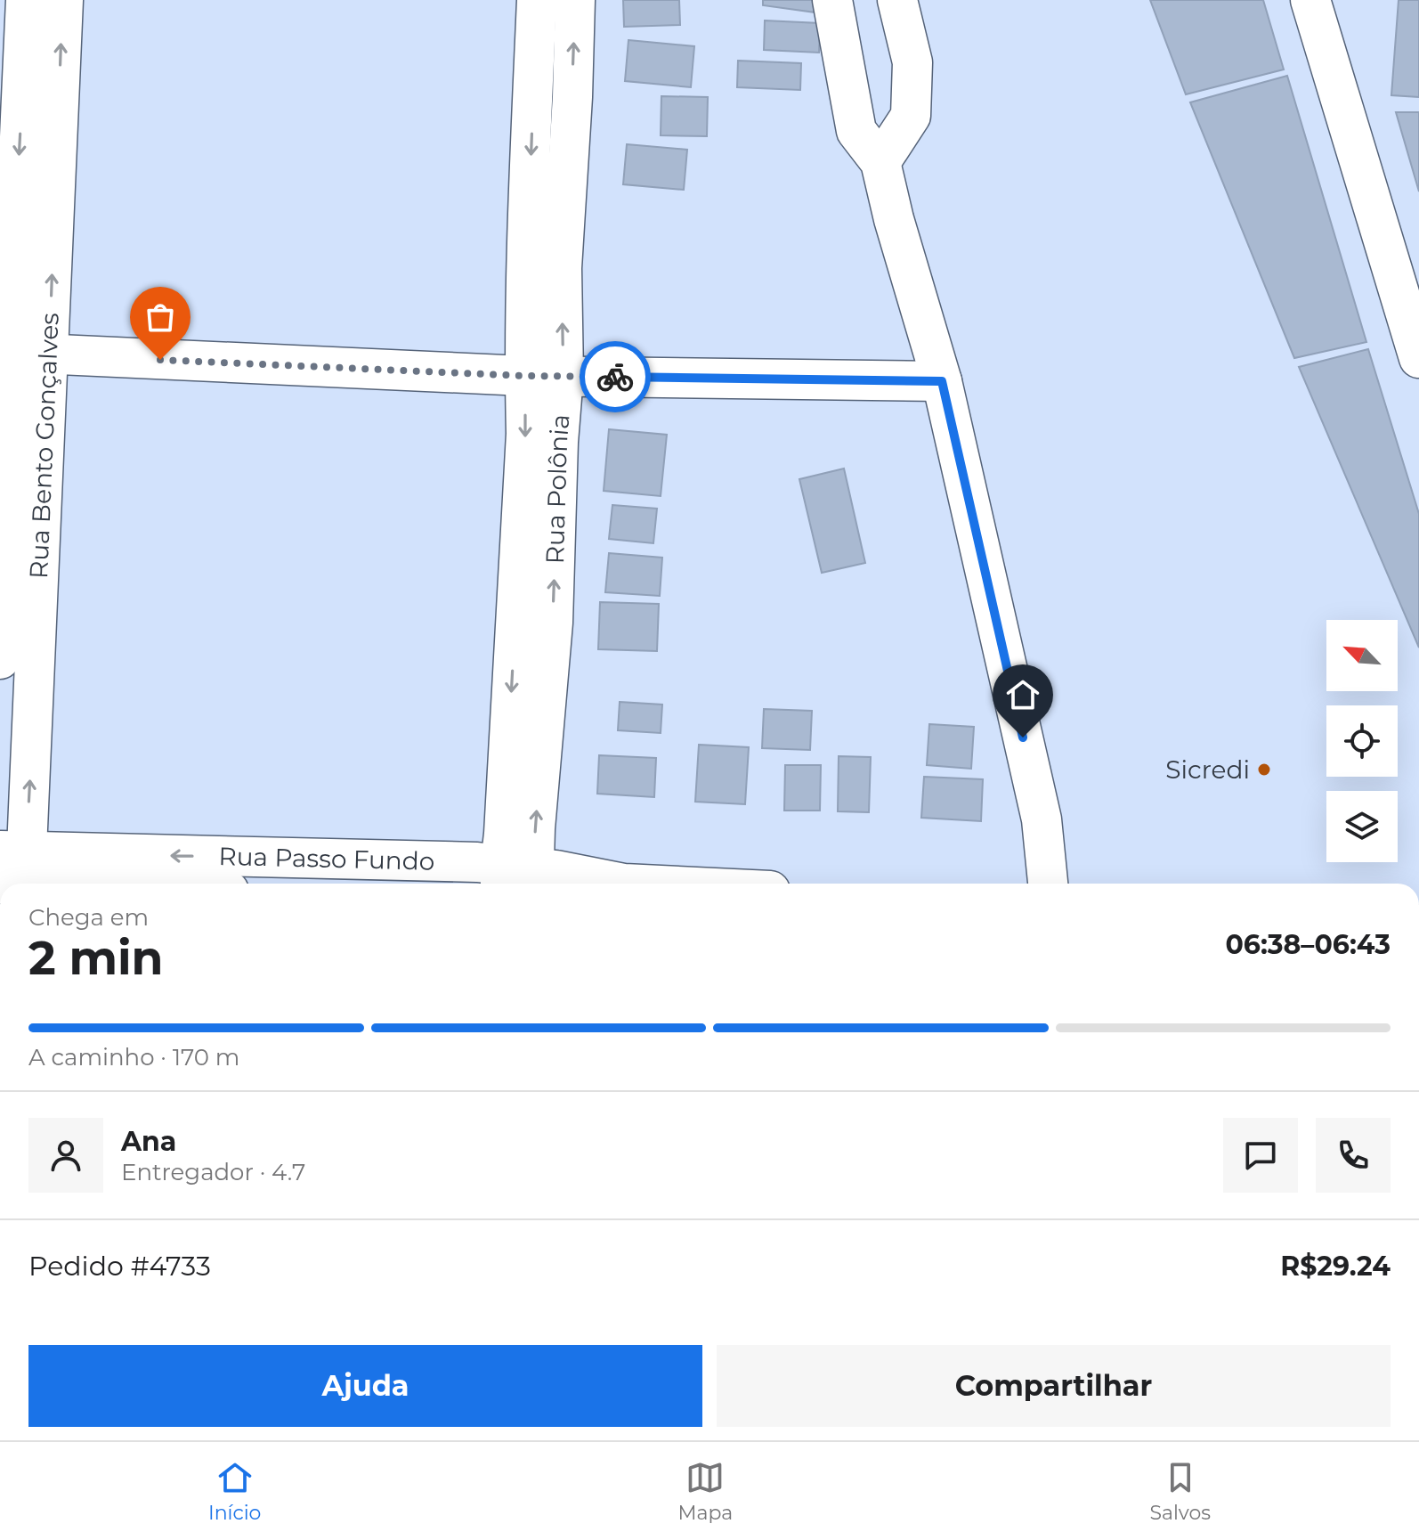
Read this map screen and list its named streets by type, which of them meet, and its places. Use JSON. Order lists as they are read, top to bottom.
{
  "streets": {
    "street": ["Rua Bento Gonçalves", "Rua Polônia", "Rua Passo Fundo"]
  },
  "crossings": [
    ["Rua Bento Gonçalves", "Rua Passo Fundo"],
    ["Rua Polônia", "Rua Passo Fundo"]
  ],
  "places": ["Sicredi"],
  "north": "top left",
  "page": {
    "heading": ["2 min", "Chega em", "06:38–06:43"],
    "panel": [
      "Ana",
      "Entregador · 4.7",
      "Pedido #4733",
      "R$29.24"
    ],
    "bar": "A caminho · 170 m",
    "buttons": ["Ajuda", "Compartilhar"],
    "tabs": ["Início", "Mapa", "Salvos"]
  }
}
